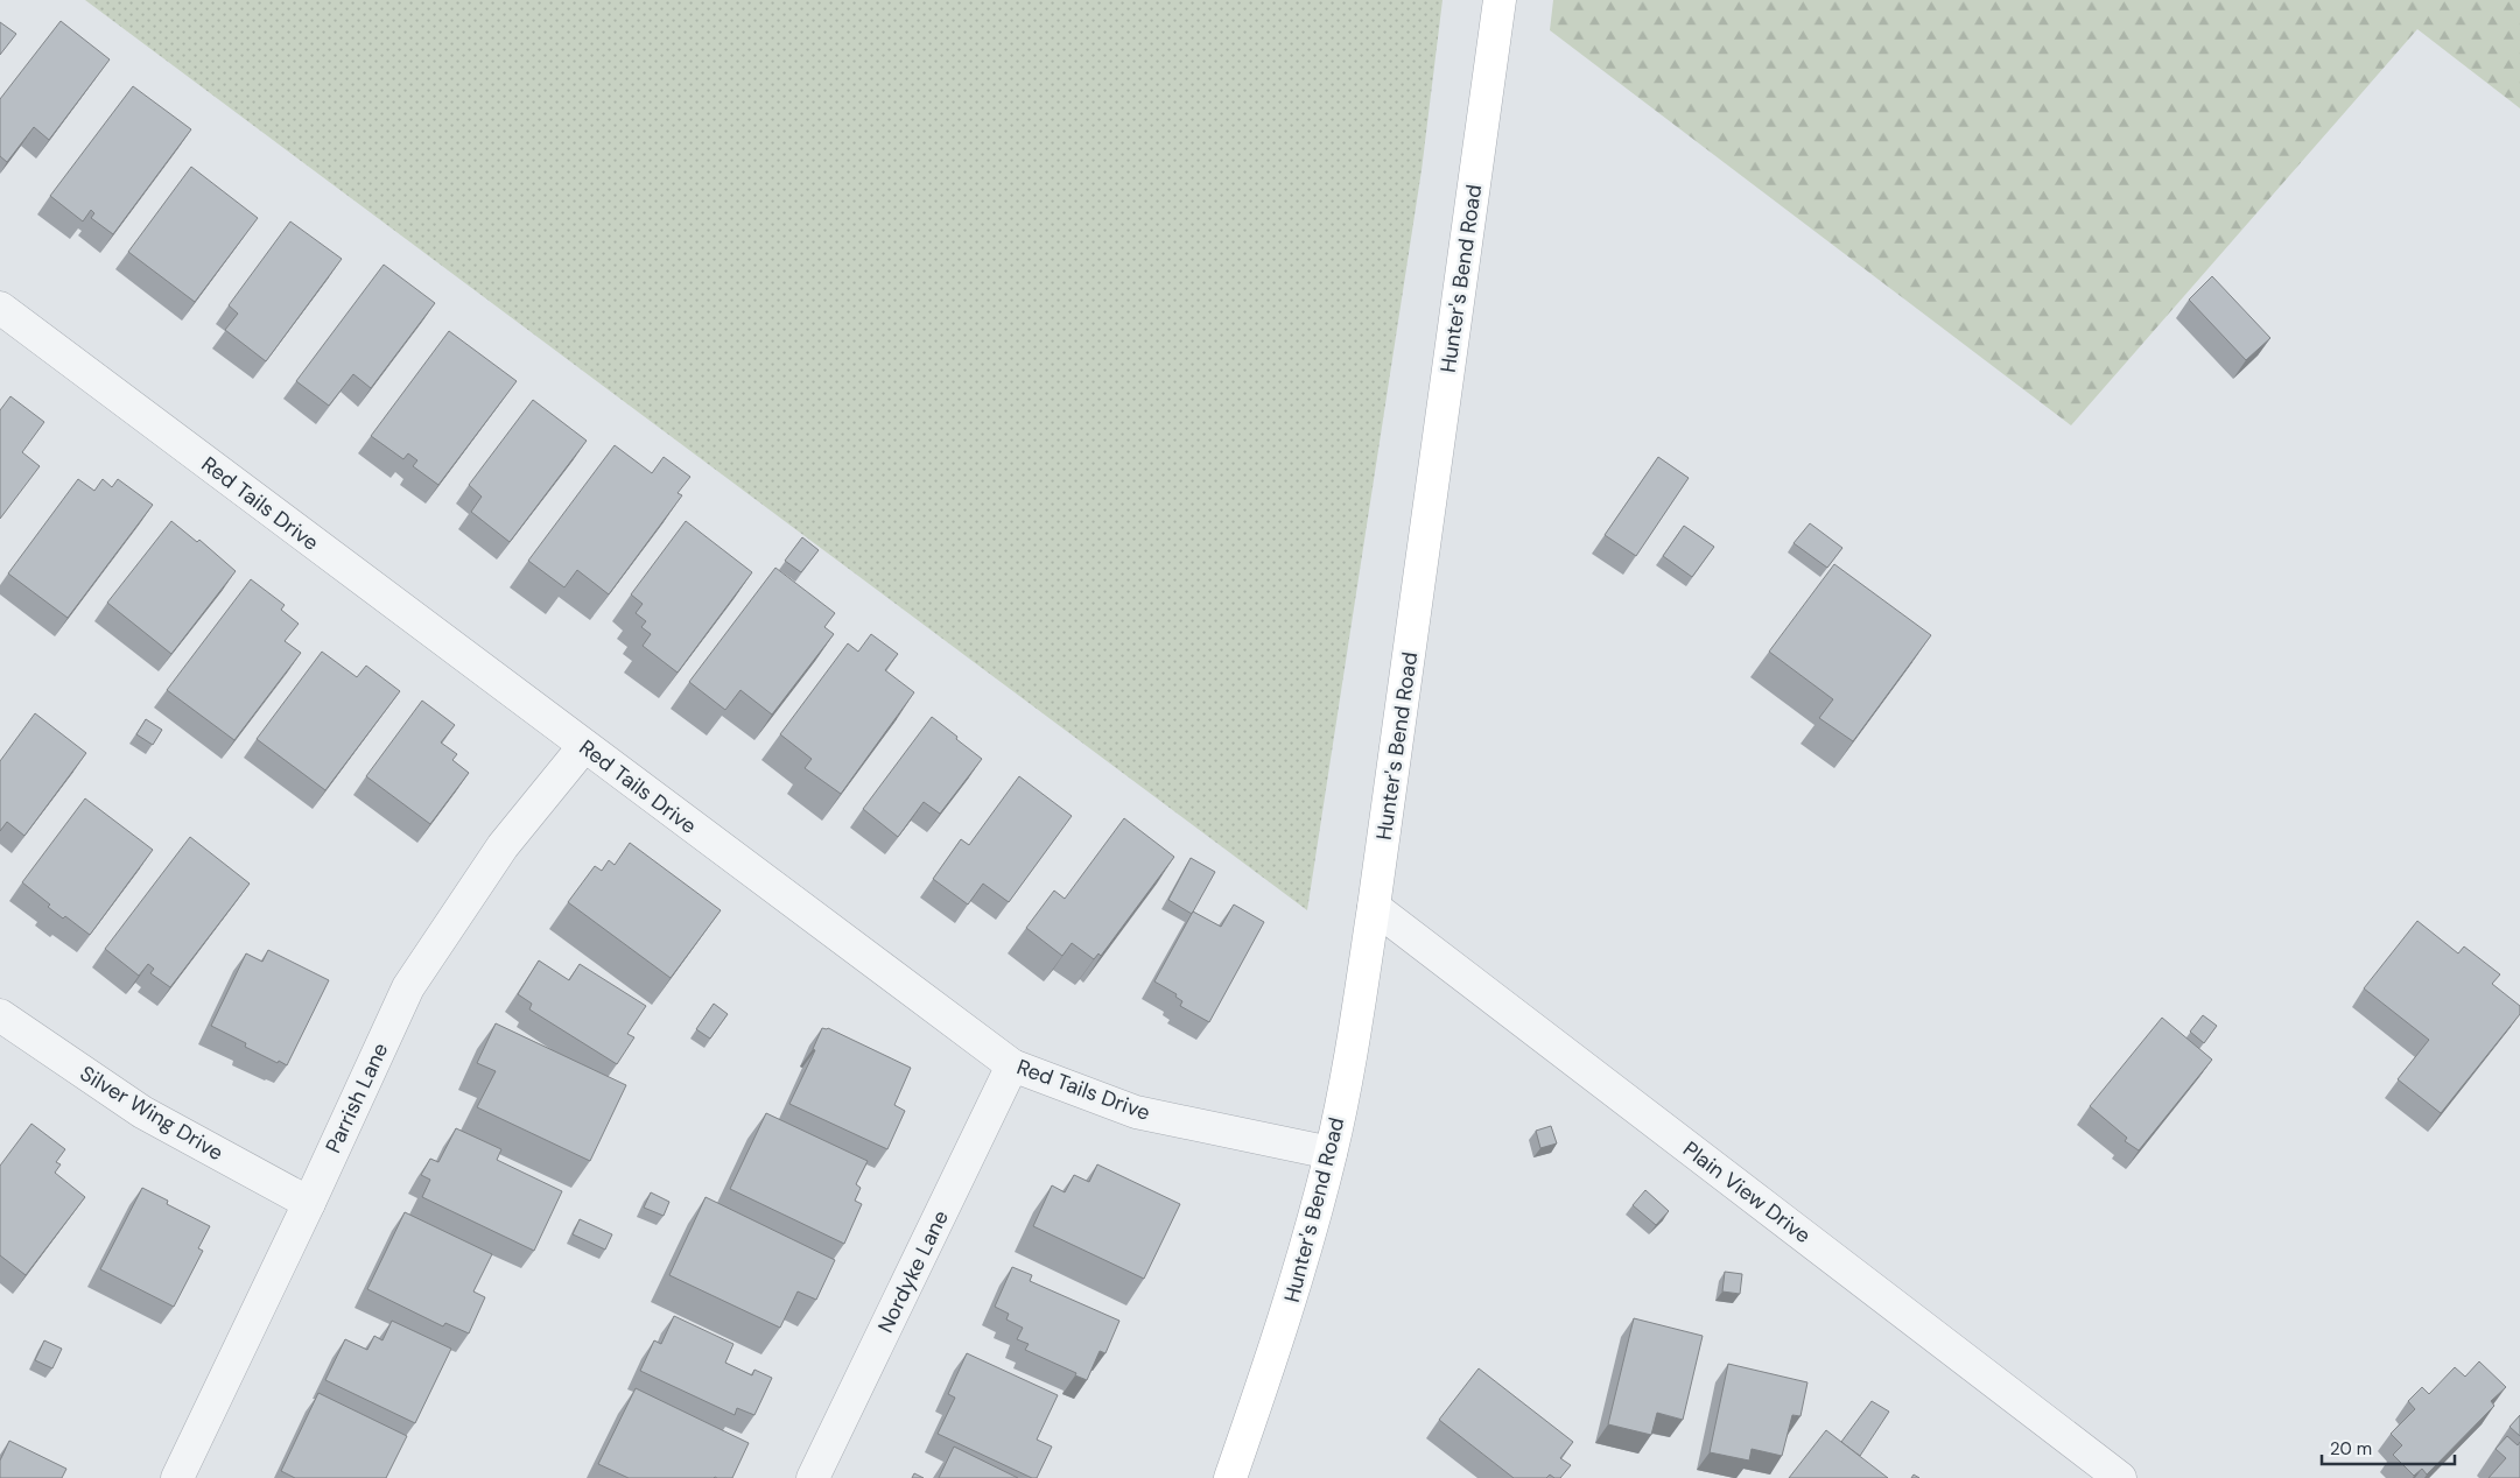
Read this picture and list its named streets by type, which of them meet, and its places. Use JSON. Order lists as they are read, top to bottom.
{
  "streets": {
    "street": [
      "Hunter's Bend Road",
      "Red Tails Drive",
      "Parrish Lane",
      "Silver Wing Drive",
      "Plain View Drive",
      "Nordyke Lane"
    ]
  },
  "crossings": [
    ["Hunter's Bend Road", "Red Tails Drive"],
    ["Hunter's Bend Road", "Plain View Drive"],
    ["Red Tails Drive", "Parrish Lane"],
    ["Red Tails Drive", "Nordyke Lane"],
    ["Parrish Lane", "Silver Wing Drive"]
  ],
  "scale_bar": "20 m"
}
